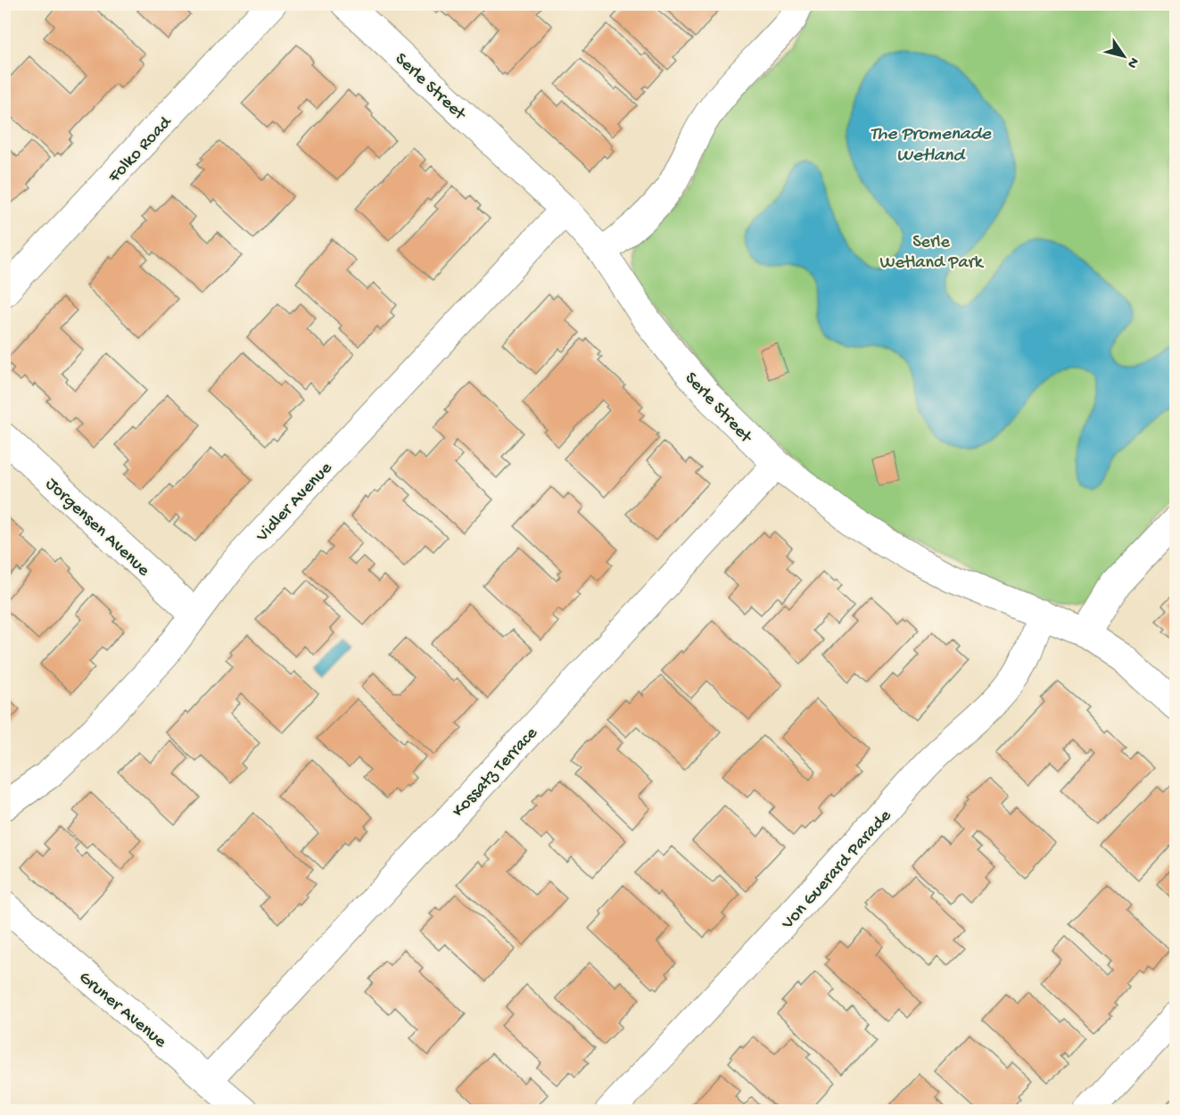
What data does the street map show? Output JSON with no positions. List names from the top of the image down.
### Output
{
  "streets": {
    "street": [
      "Serle Street",
      "Folko Road",
      "Vidler Avenue",
      "Jorgensen Avenue",
      "Kossatz Terrace",
      "Von Guerard Parade",
      "Gruner Avenue"
    ]
  },
  "crossings": [
    ["Serle Street", "Vidler Avenue"],
    ["Serle Street", "Kossatz Terrace"],
    ["Serle Street", "Von Guerard Parade"],
    ["Vidler Avenue", "Jorgensen Avenue"],
    ["Kossatz Terrace", "Gruner Avenue"]
  ],
  "water": ["The Promenade Wetland"],
  "parks": ["Serle Wetland Park"],
  "north": "bottom right"
}
